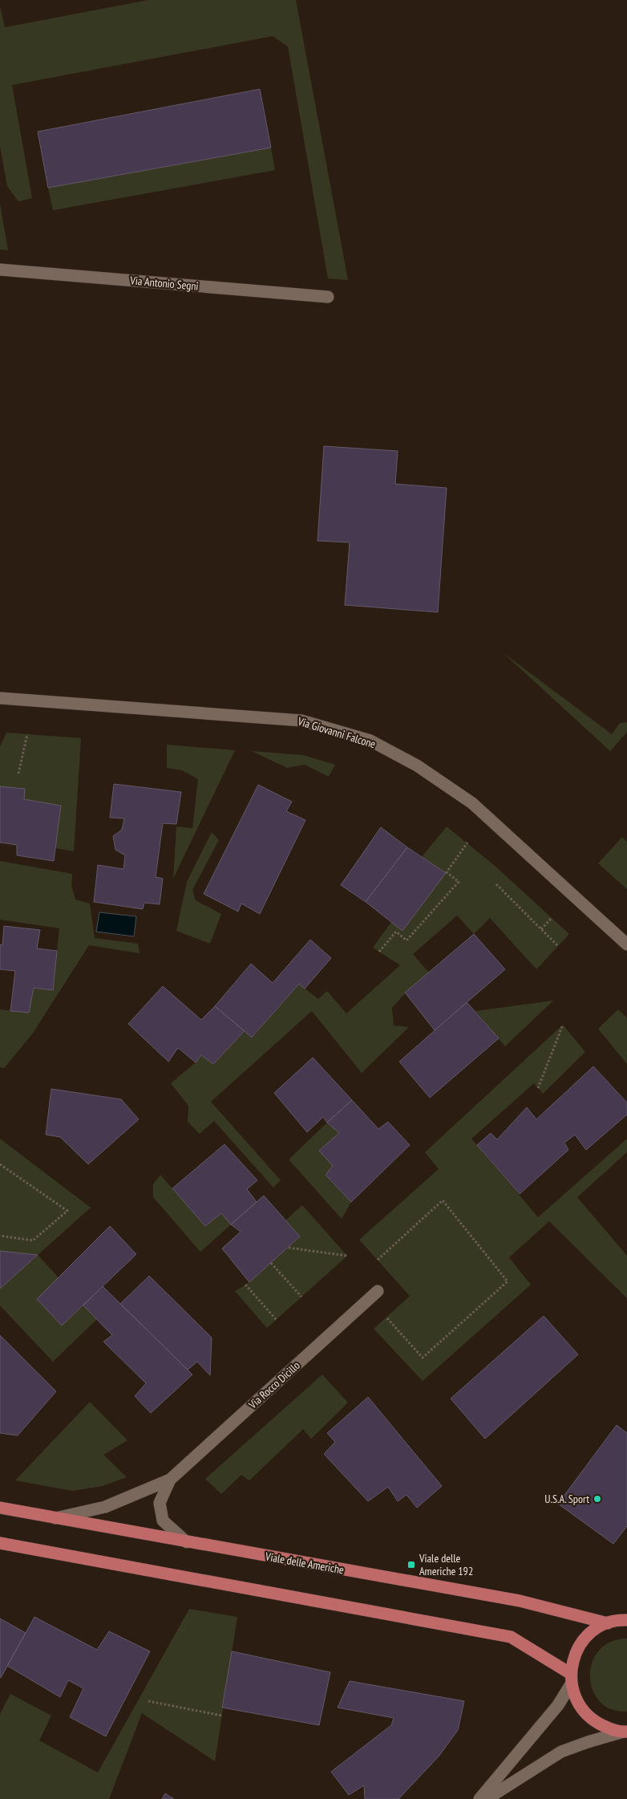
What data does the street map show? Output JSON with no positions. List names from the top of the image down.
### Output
{
  "streets": {
    "main road": ["Viale delle Americhe"],
    "street": ["Via Antonio Segni", "Via Giovanni Falcone", "Via Rocco Dicillo"]
  },
  "places": {
    "other": ["U.S.A. Sport"],
    "transit": ["Viale delle Americhe 192"]
  }
}
